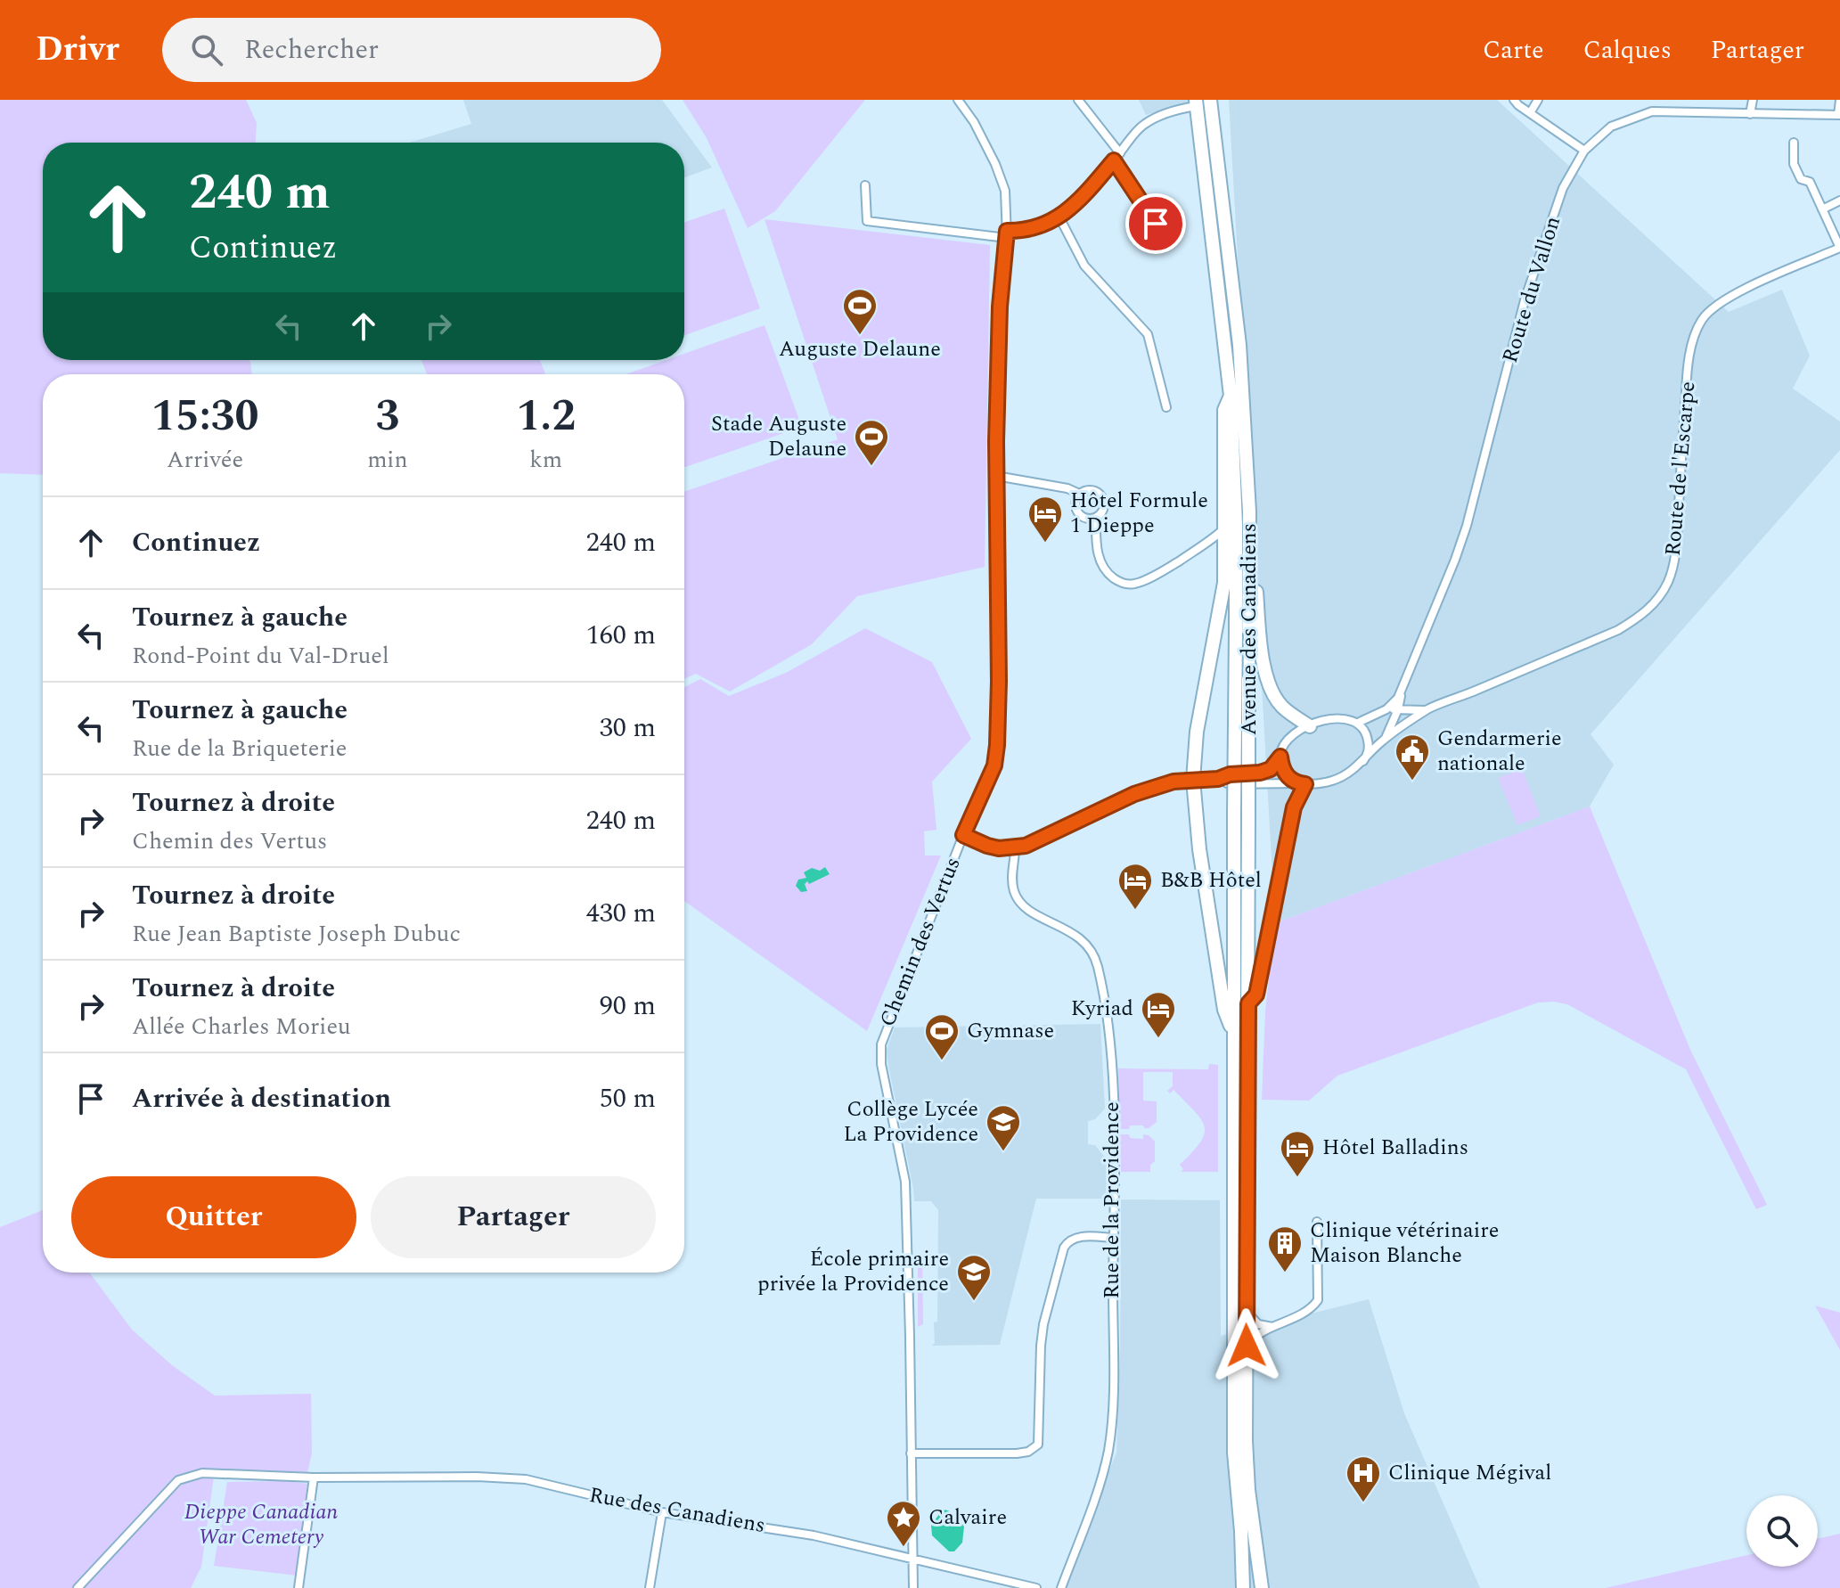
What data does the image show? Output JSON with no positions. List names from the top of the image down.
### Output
{
  "streets": {
    "main road": ["Avenue des Canadiens"],
    "street": [
      "Route du Vallon",
      "Route de l'Escarpe",
      "Chemin des Vertus",
      "Rue de la Providence",
      "Rue des Canadiens"
    ]
  },
  "crossings": [
    ["Chemin des Vertus", "Rue des Canadiens"]
  ],
  "parks": ["Dieppe Canadian War Cemetery"],
  "places": {
    "sports": ["Auguste Delaune", "Stade Auguste Delaune", "Gymnase"],
    "hotel": [
      "Hôtel Formule 1 Dieppe",
      "B&B Hôtel",
      "Kyriad",
      "Hôtel Balladins"
    ],
    "public building": ["Gendarmerie nationale"],
    "school or university": ["Collège Lycée La Providence", "École primaire privée la Providence"],
    "building": ["Clinique vétérinaire Maison Blanche"],
    "hospital": ["Clinique Mégival"],
    "place": ["Calvaire"]
  },
  "page": {
    "header": "Drivr",
    "search": "Rechercher",
    "nav": ["Carte", "Calques", "Partager"],
    "turn": ["240 m", "Continuez"],
    "eta": [
      "15:30",
      "Arrivée",
      "3",
      "min",
      "1.2",
      "km"
    ],
    "list": [
      {
        "name": "Continuez",
        "value": "240 m"
      },
      {
        "name": "Tournez à gauche",
        "note": "Rond-Point du Val-Druel",
        "value": "160 m"
      },
      {
        "name": "Tournez à gauche",
        "note": "Rue de la Briqueterie",
        "value": "30 m"
      },
      {
        "name": "Tournez à droite",
        "note": "Chemin des Vertus",
        "value": "240 m"
      },
      {
        "name": "Tournez à droite",
        "note": "Rue Jean Baptiste Joseph Dubuc",
        "value": "430 m"
      },
      {
        "name": "Tournez à droite",
        "note": "Allée Charles Morieu",
        "value": "90 m"
      },
      {
        "name": "Arrivée à destination",
        "value": "50 m"
      }
    ],
    "buttons": ["Quitter", "Partager"]
  }
}
